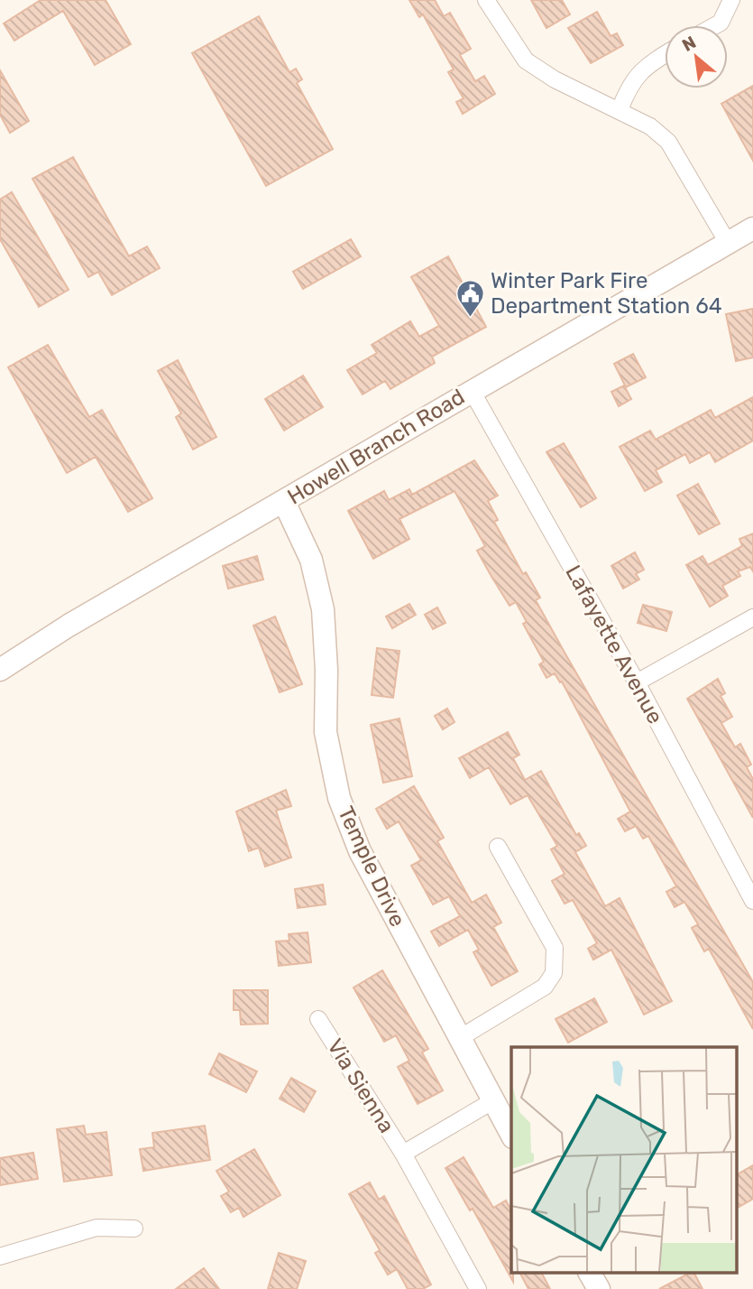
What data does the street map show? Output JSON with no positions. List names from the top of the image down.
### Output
{
  "streets": {
    "main road": ["Howell Branch Road", "Temple Drive"],
    "street": ["Lafayette Avenue", "Via Sienna"]
  },
  "crossings": [
    ["Howell Branch Road", "Lafayette Avenue"],
    ["Howell Branch Road", "Temple Drive"],
    ["Temple Drive", "Via Sienna"]
  ],
  "places": {
    "public building": ["Winter Park Fire Department Station 64"]
  },
  "north": "top left"
}
